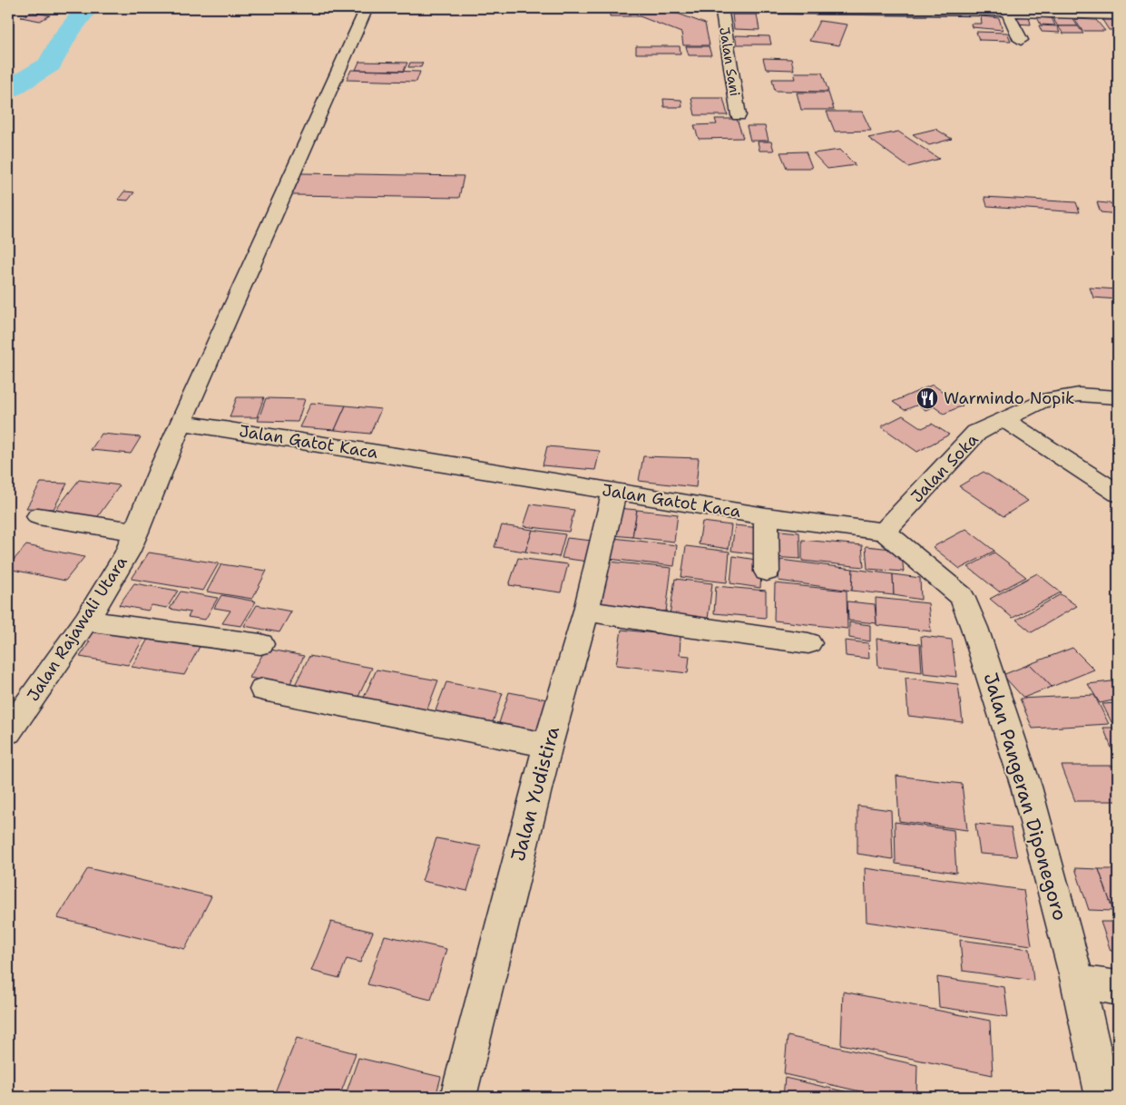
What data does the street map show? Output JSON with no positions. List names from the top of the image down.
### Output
{
  "streets": {
    "street": [
      "Jalan Sani",
      "Jalan Gatot Kaca",
      "Jalan Soka",
      "Jalan Rajawali Utara",
      "Jalan Yudistira",
      "Jalan Pangeran Diponegoro"
    ]
  },
  "crossings": [
    ["Jalan Gatot Kaca", "Jalan Soka"],
    ["Jalan Gatot Kaca", "Jalan Rajawali Utara"],
    ["Jalan Gatot Kaca", "Jalan Yudistira"],
    ["Jalan Gatot Kaca", "Jalan Pangeran Diponegoro"],
    ["Jalan Soka", "Jalan Pangeran Diponegoro"]
  ],
  "places": {
    "restaurant": ["Warmindo Nopik"]
  }
}
